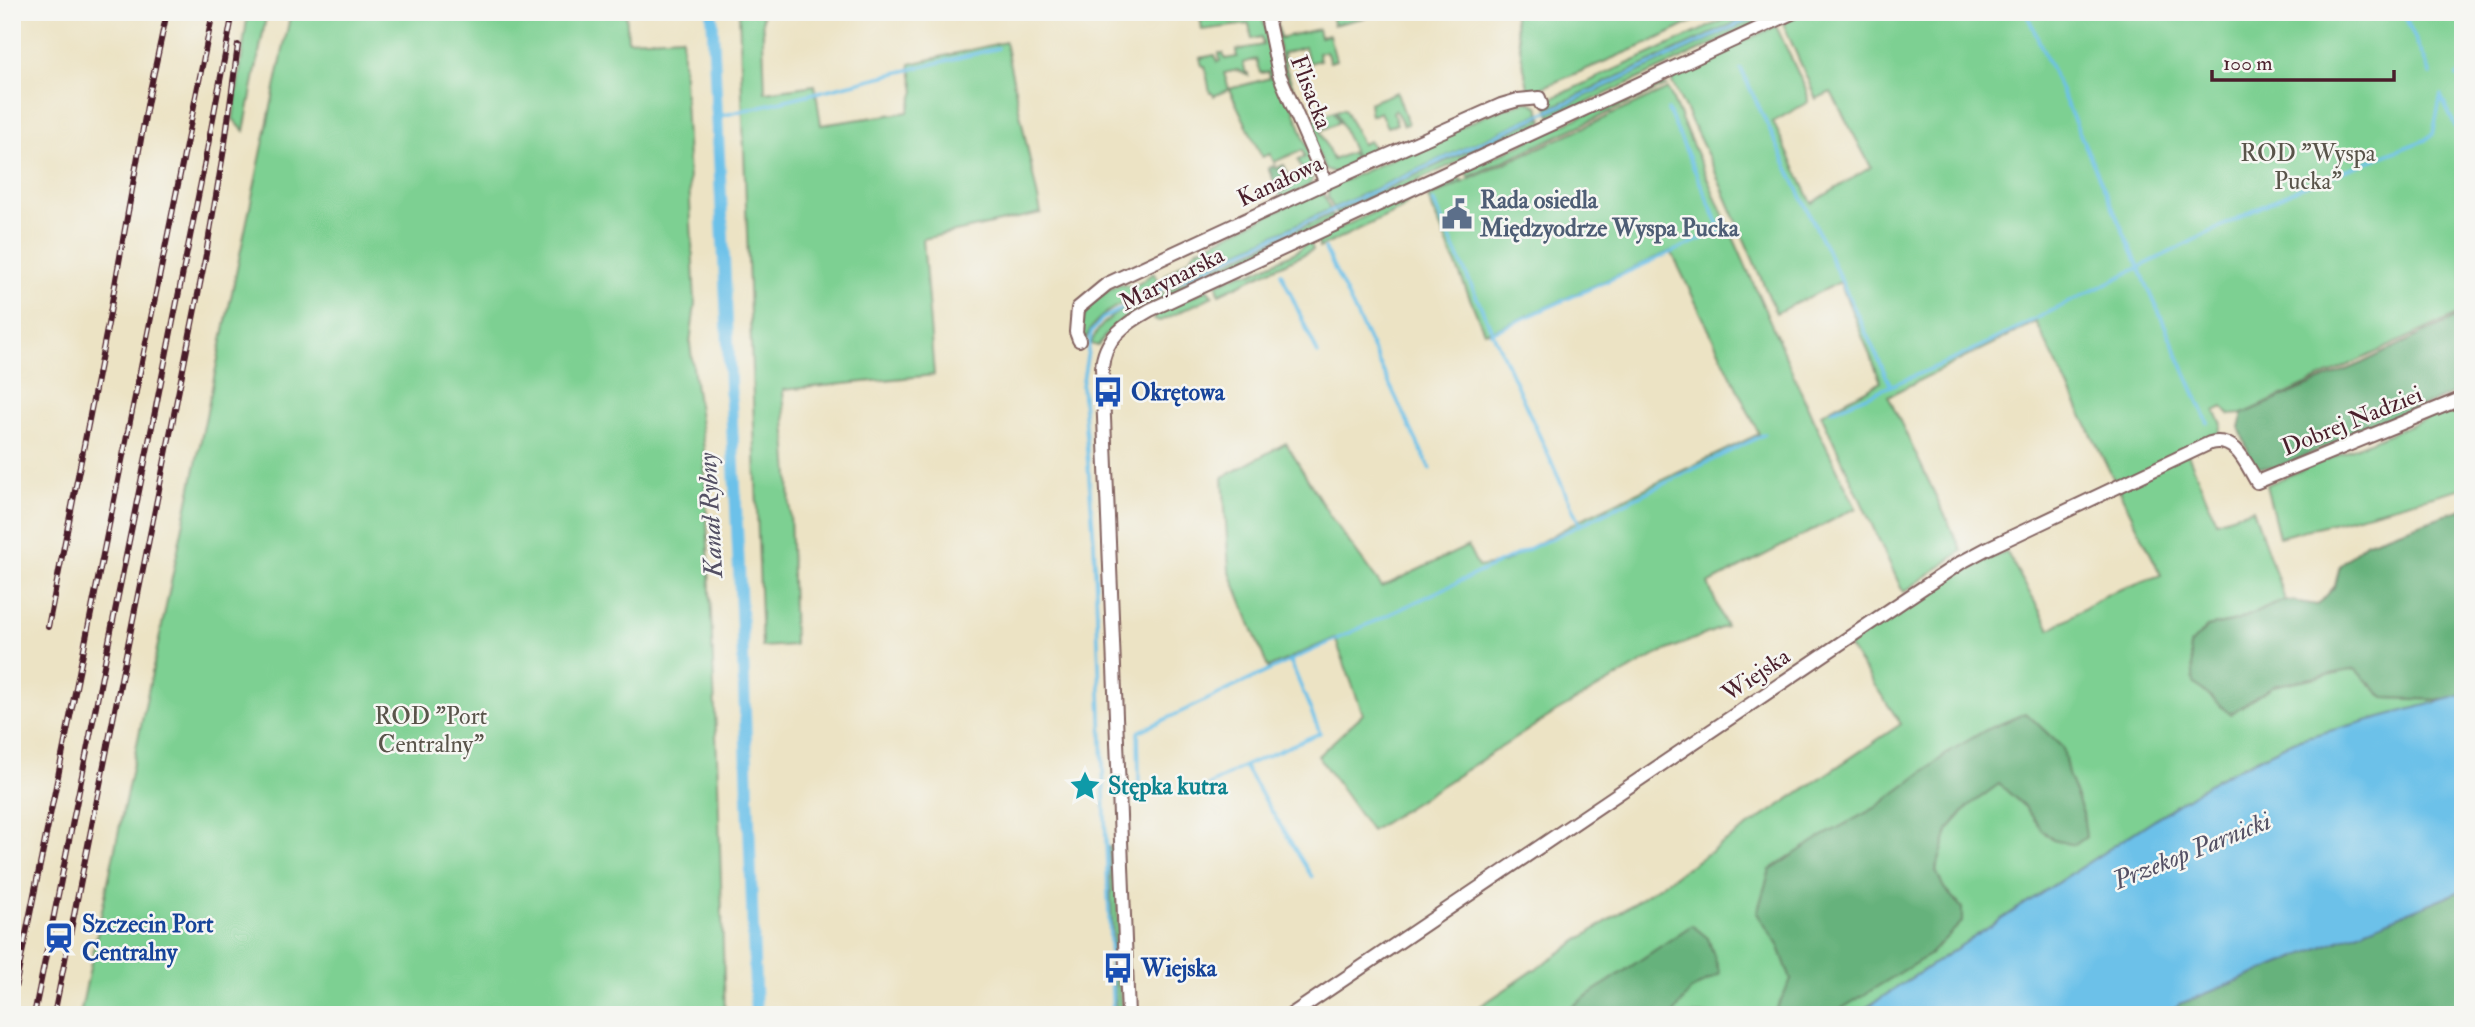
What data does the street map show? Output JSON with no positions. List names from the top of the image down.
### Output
{
  "streets": {
    "street": [
      "Flisacka",
      "Kanałowa",
      "Marynarska",
      "Dobrej Nadziei",
      "Wiejska"
    ]
  },
  "crossings": [
    ["Flisacka", "Kanałowa"],
    ["Dobrej Nadziei", "Wiejska"]
  ],
  "water": ["Kanał Rybny", "Przekop Parnicki"],
  "parks": ["ROD \"Wyspa Pucka\"", "ROD \"Port Centralny\""],
  "places": {
    "public building": ["Rada osiedla Międzyodrze Wyspa Pucka"],
    "bus stop": ["Okrętowa", "Wiejska"],
    "place": ["Stępka kutra"],
    "station": ["Szczecin Port Centralny"]
  },
  "scale_bar": "100 m"
}
